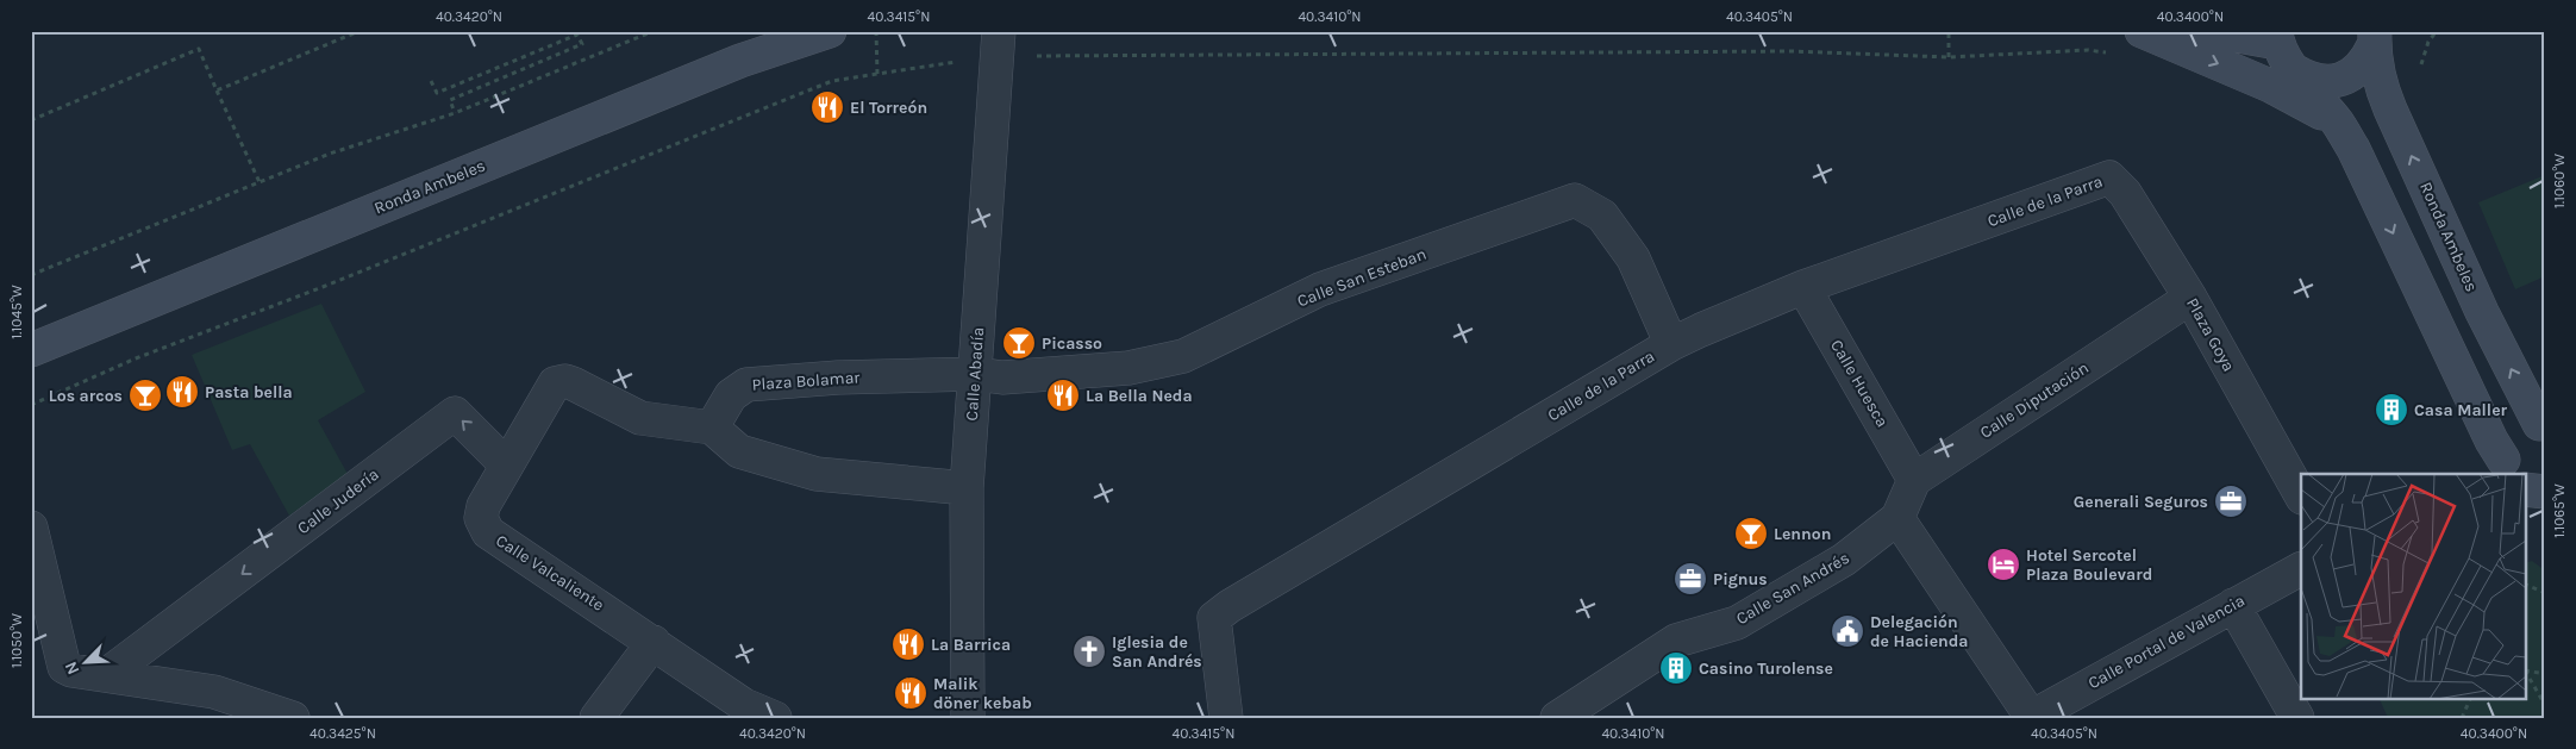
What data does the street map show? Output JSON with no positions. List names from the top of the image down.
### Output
{
  "streets": {
    "main road": ["Ronda Ambeles"],
    "street": [
      "Calle de la Parra",
      "Calle San Esteban",
      "Plaza Goya",
      "Calle Abadía",
      "Plaza Bolamar",
      "Calle Huesca",
      "Calle Diputación",
      "Calle Judería",
      "Calle Valcaliente",
      "Calle San Andrés",
      "Calle Portal de Valencia"
    ]
  },
  "crossings": [
    ["Calle de la Parra", "Calle San Esteban"],
    ["Calle de la Parra", "Plaza Goya"],
    ["Calle de la Parra", "Calle Huesca"],
    ["Calle San Esteban", "Calle Abadía"],
    ["Calle San Esteban", "Plaza Bolamar"],
    ["Plaza Goya", "Calle Diputación"],
    ["Calle Abadía", "Plaza Bolamar"],
    ["Plaza Bolamar", "Calle Valcaliente"],
    ["Calle Huesca", "Calle Diputación"],
    ["Calle Judería", "Calle Valcaliente"]
  ],
  "one_way": ["Calle Judería"],
  "places": {
    "restaurant": [
      "El Torreón",
      "Pasta bella",
      "La Bella Neda",
      "La Barrica",
      "Malik döner kebab"
    ],
    "bar": ["Picasso", "Los arcos", "Lennon"],
    "building": ["Casa Maller", "Casino Turolense"],
    "office": ["Generali Seguros", "Pignus"],
    "hotel": ["Hotel Sercotel Plaza Boulevard"],
    "public building": ["Delegación de Hacienda"],
    "church": ["Iglesia de San Andrés"]
  },
  "north": "bottom left",
  "coordinates": [
    "40.3420°N",
    "40.3415°N",
    "40.3410°N",
    "40.3405°N",
    "40.3400°N",
    "1.1060°W",
    "1.1045°W",
    "1.1065°W",
    "1.1050°W",
    "40.3425°N"
  ]
}
